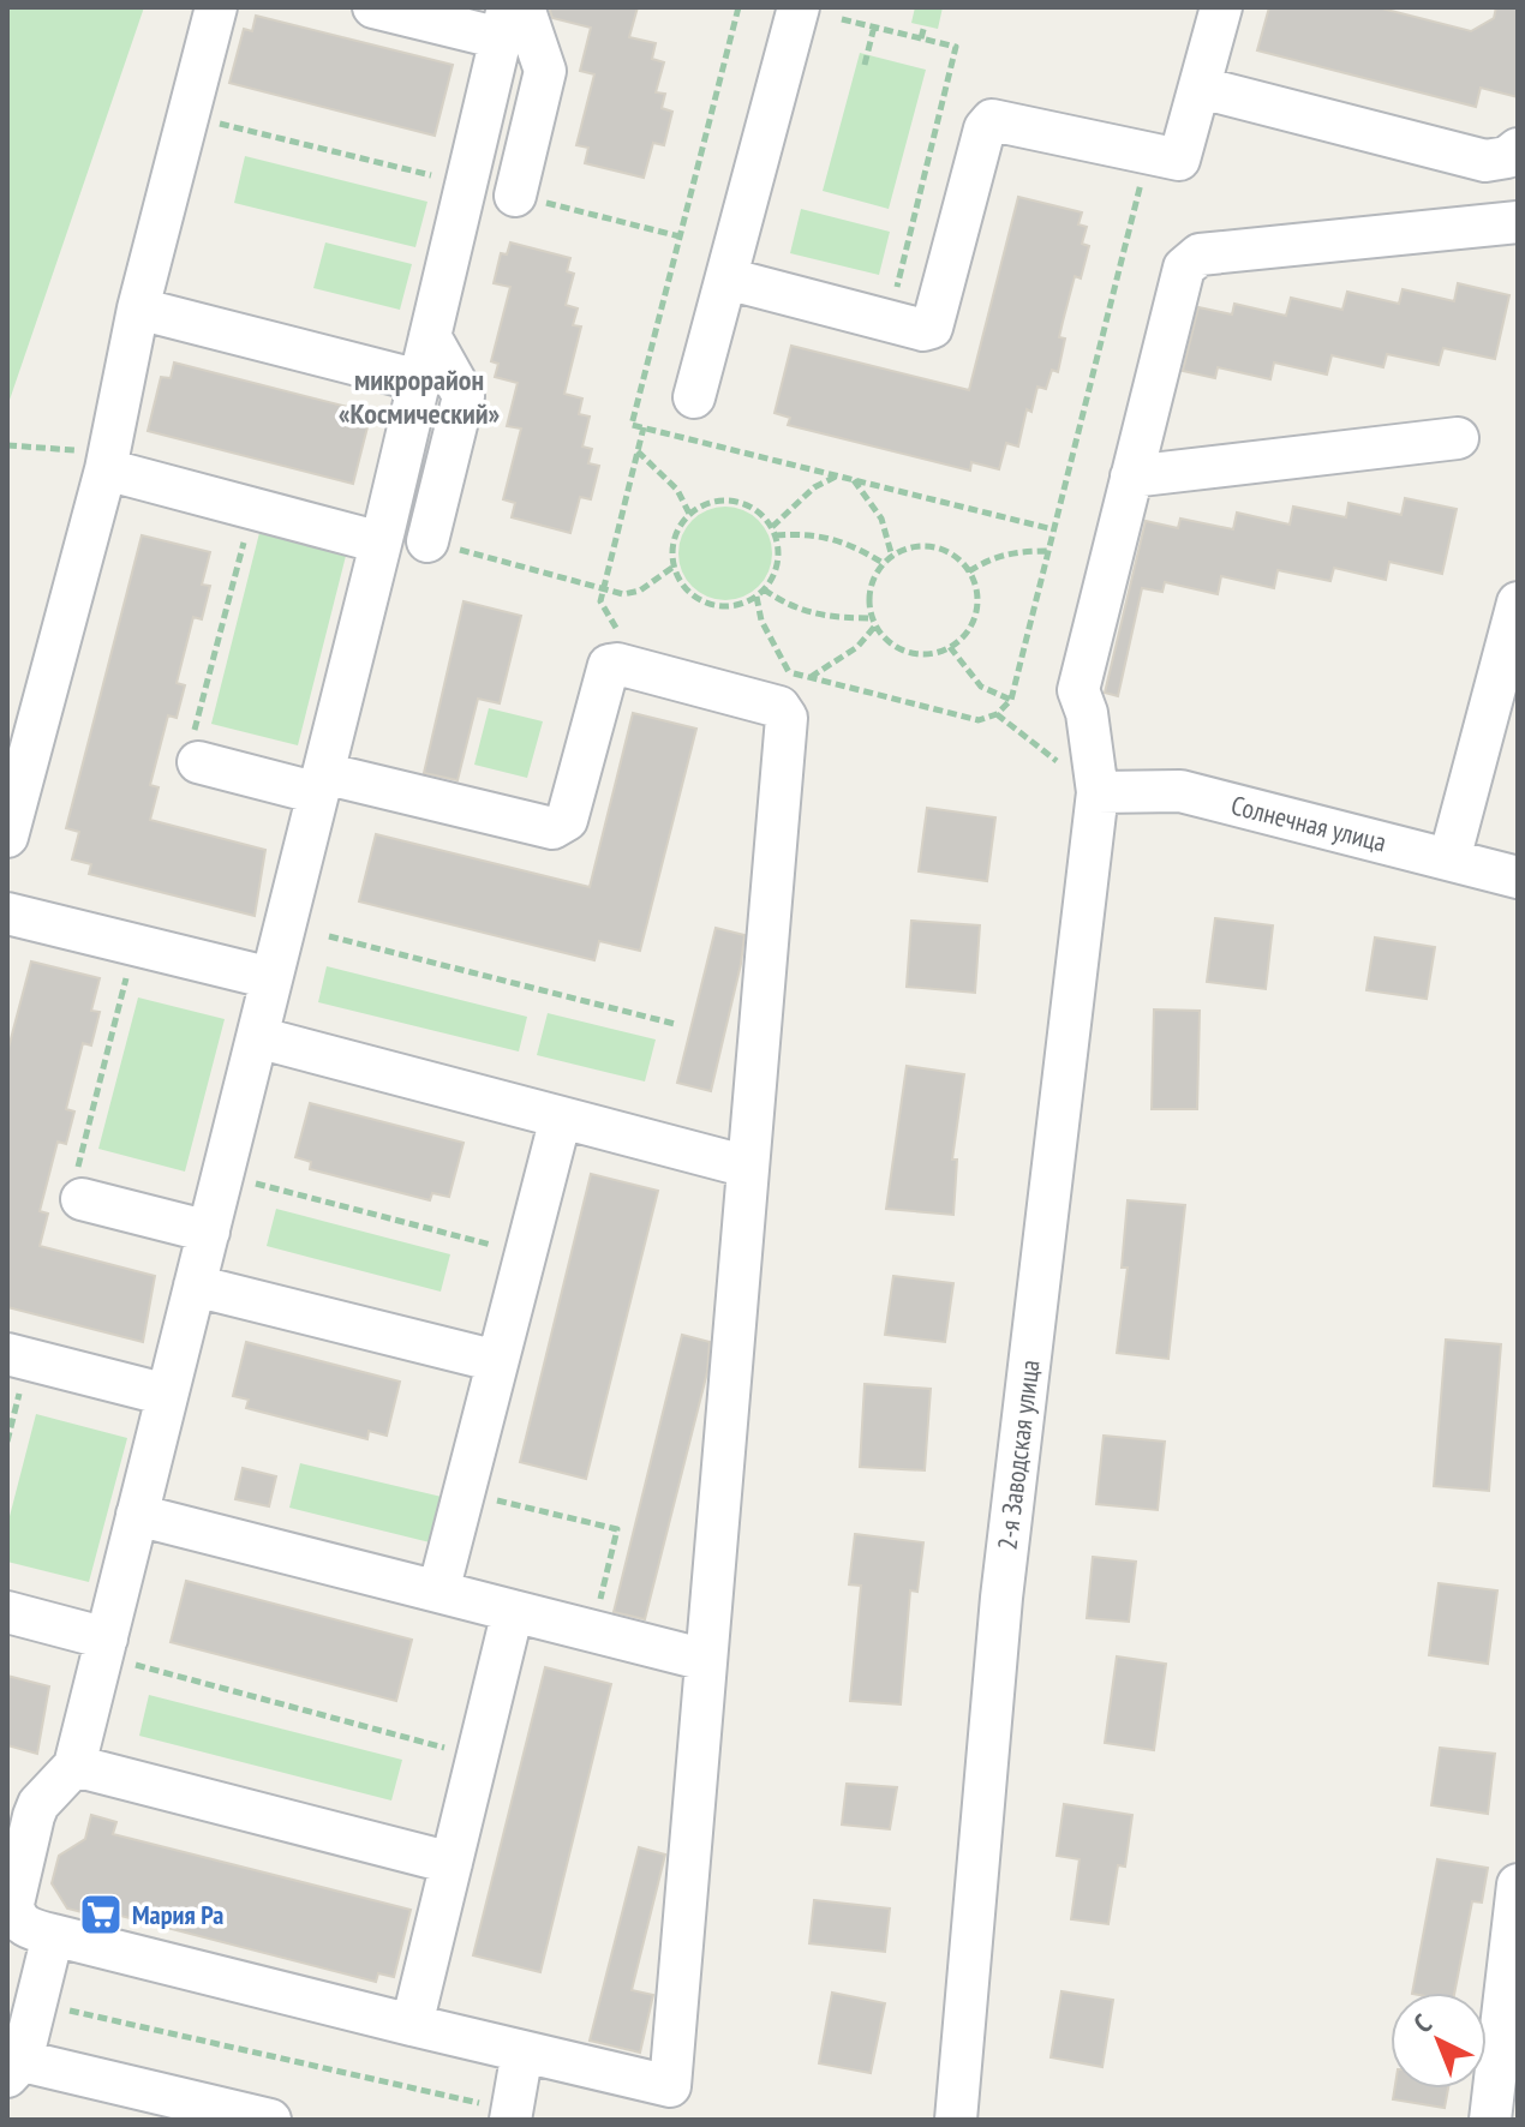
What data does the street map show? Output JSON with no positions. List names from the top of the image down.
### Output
{
  "streets": {
    "street": ["Солнечная улица", "2-я Заводская улица"]
  },
  "crossings": [
    ["Солнечная улица", "2-я Заводская улица"]
  ],
  "districts": ["микрорайон «Космический»"],
  "places": {
    "supermarket": ["Мария Ра"]
  },
  "north": "top left"
}
